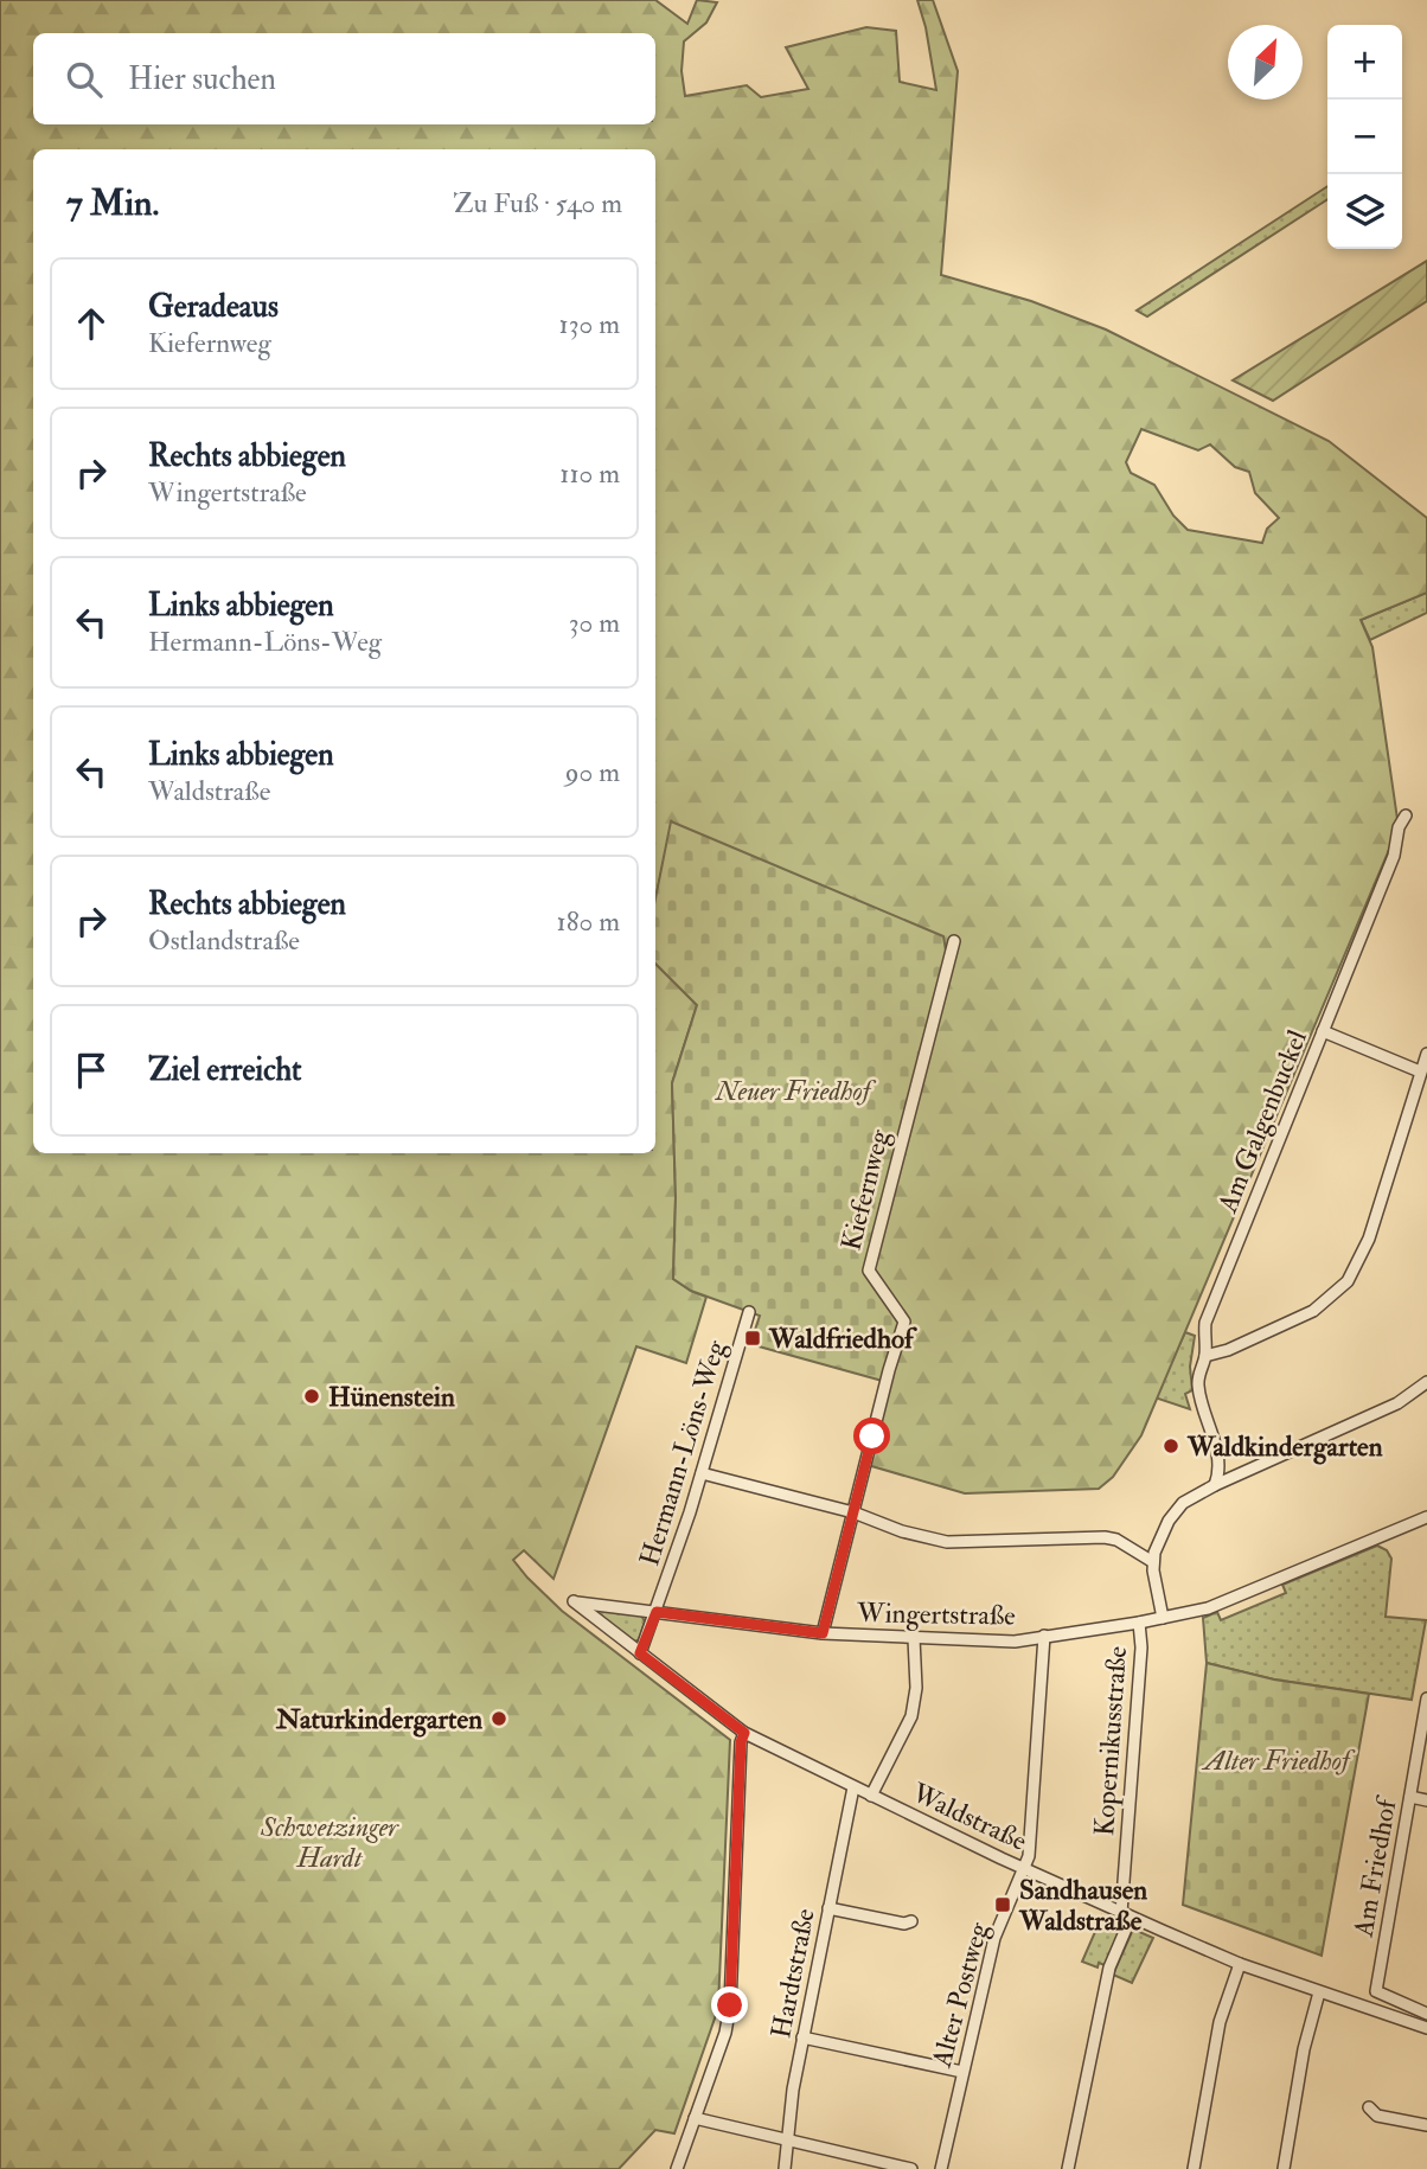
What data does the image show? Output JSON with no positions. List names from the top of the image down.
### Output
{
  "streets": {
    "street": [
      "Am Galgenbuckel",
      "Kiefernweg",
      "Hermann-Löns-Weg",
      "Wingertstraße",
      "Kopernikusstraße",
      "Waldstraße",
      "Am Friedhof",
      "Hardtstraße",
      "Alter Postweg"
    ]
  },
  "crossings": [
    ["Kiefernweg", "Wingertstraße"],
    ["Hermann-Löns-Weg", "Wingertstraße"],
    ["Hermann-Löns-Weg", "Waldstraße"],
    ["Wingertstraße", "Kopernikusstraße"],
    ["Wingertstraße", "Waldstraße"],
    ["Wingertstraße", "Alter Postweg"],
    ["Kopernikusstraße", "Waldstraße"],
    ["Waldstraße", "Hardtstraße"],
    ["Waldstraße", "Alter Postweg"]
  ],
  "parks": ["Neuer Friedhof", "Alter Friedhof", "Schwetzinger Hardt"],
  "places": {
    "transit": ["Waldfriedhof", "Sandhausen Waldstraße"],
    "other": ["Hünenstein", "Waldkindergarten", "Naturkindergarten"]
  },
  "north": "top right",
  "page": {
    "map_buttons": ["+", "−"],
    "search": "Hier suchen",
    "heading": ["7 Min.", "Zu Fuß · 540 m"],
    "list": [
      ["Geradeaus", "Kiefernweg", "130 m"],
      ["Rechts abbiegen", "Wingertstraße", "110 m"],
      ["Links abbiegen", "Hermann-Löns-Weg", "30 m"],
      ["Links abbiegen", "Waldstraße", "90 m"],
      ["Rechts abbiegen", "Ostlandstraße", "180 m"],
      "Ziel erreicht"
    ]
  }
}
